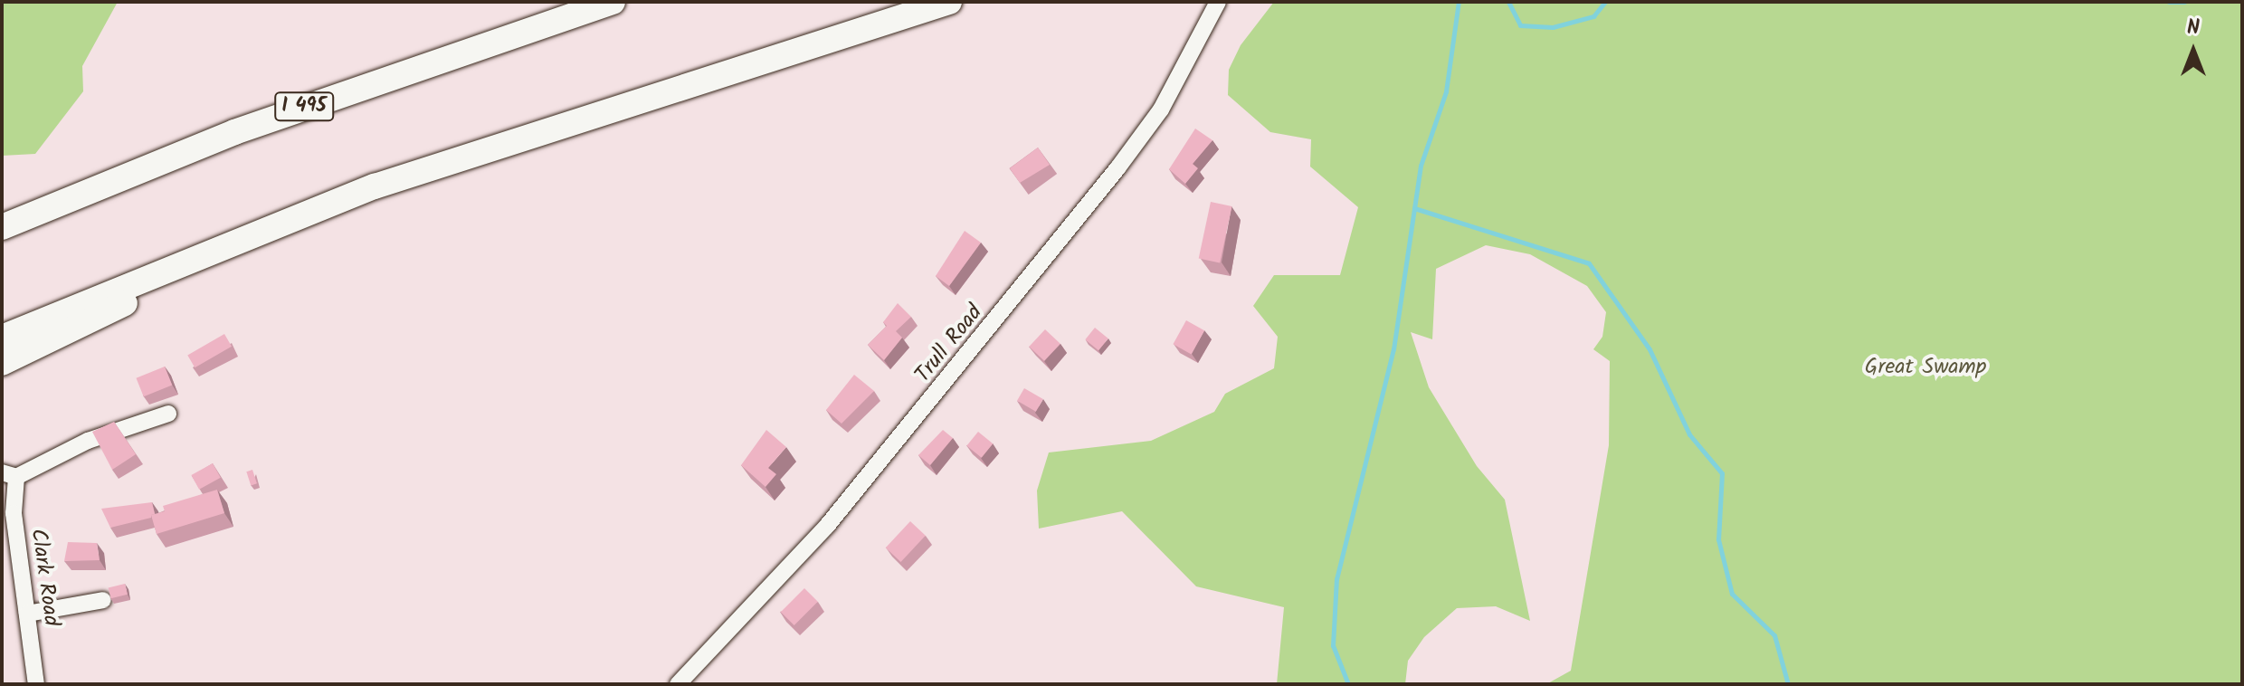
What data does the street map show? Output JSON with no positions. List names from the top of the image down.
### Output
{
  "streets": {
    "highway": ["I 495"],
    "street": ["Trull Road", "Clark Road"]
  },
  "parks": ["Great Swamp"],
  "north": "top"
}
